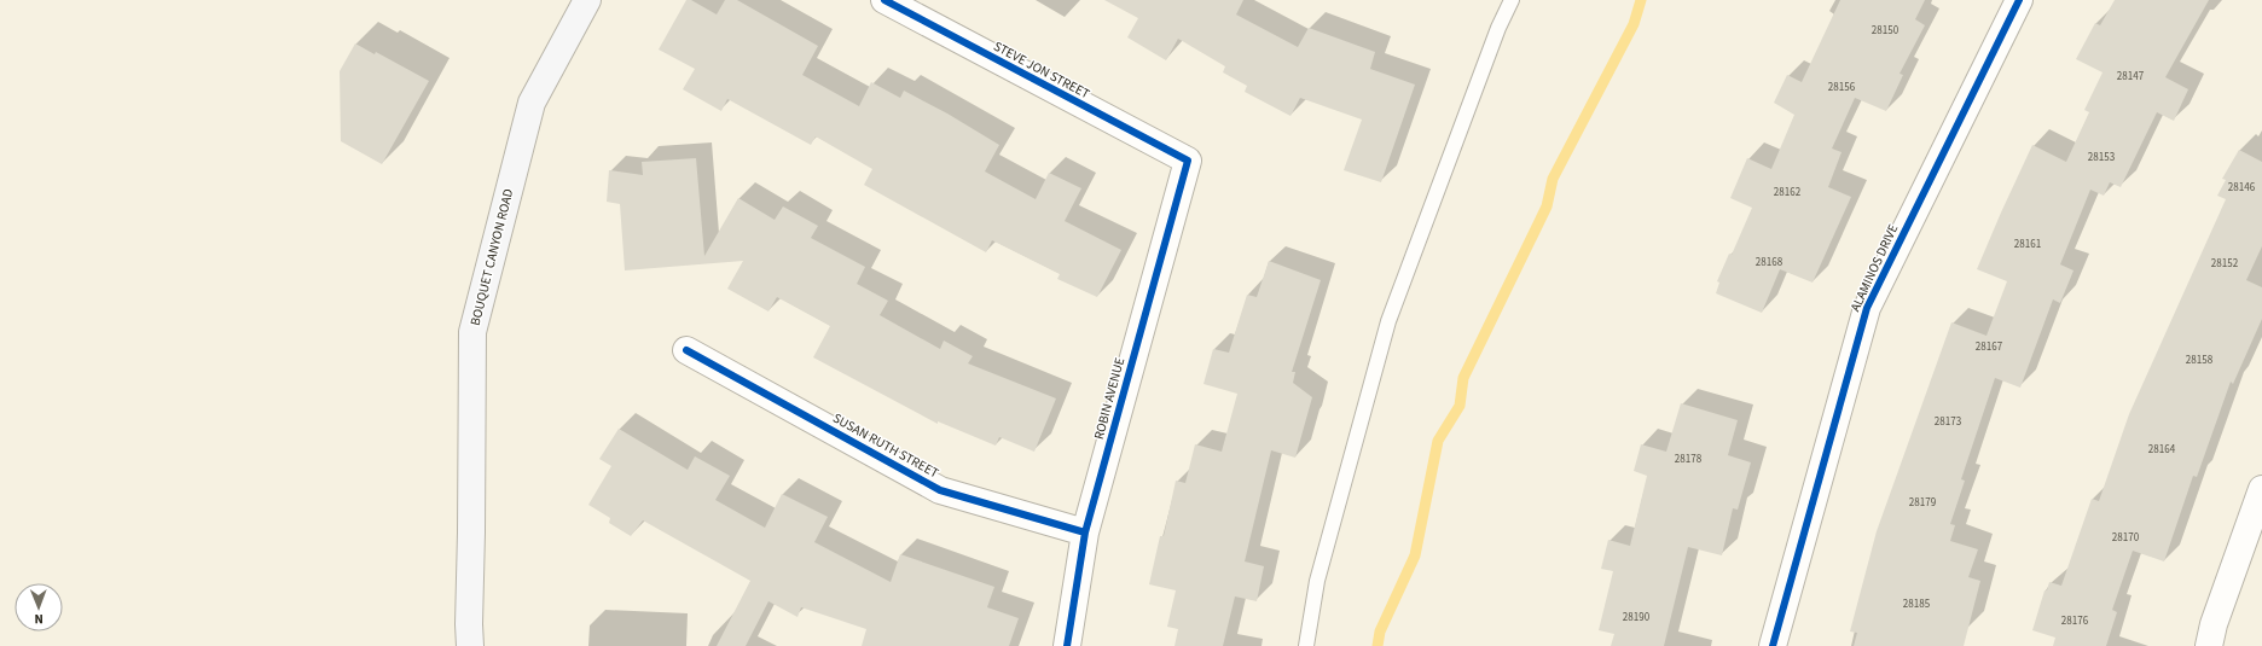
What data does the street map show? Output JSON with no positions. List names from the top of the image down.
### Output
{
  "streets": {
    "main road": ["BOUQUET CANYON ROAD"],
    "street": [
      "STEVE JON STREET",
      "ALAMINOS DRIVE",
      "ROBIN AVENUE",
      "SUSAN RUTH STREET"
    ]
  },
  "crossings": [
    ["STEVE JON STREET", "ROBIN AVENUE"],
    ["ROBIN AVENUE", "SUSAN RUTH STREET"]
  ],
  "house_numbers": [
    "28150",
    "28147",
    "28156",
    "28153",
    "28146",
    "28162",
    "28161",
    "28168",
    "28152",
    "28167",
    "28158",
    "28173",
    "28164",
    "28178",
    "28179",
    "28170",
    "28185",
    "28190",
    "28176"
  ],
  "north": "bottom"
}
